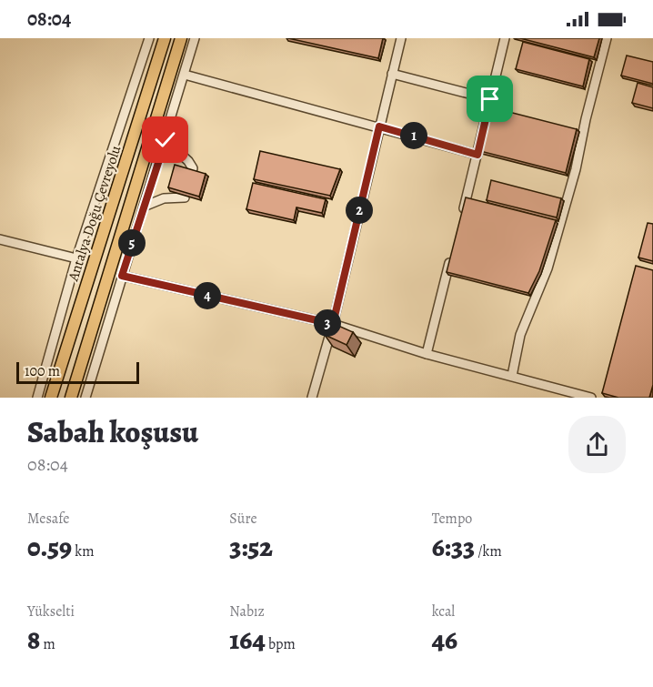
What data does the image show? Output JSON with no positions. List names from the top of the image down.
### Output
{
  "streets": {
    "main road": ["Antalya Doğu Çevreyolu"]
  },
  "scale_bar": "100 m",
  "page": {
    "status": "08:04",
    "pins": [
      "1",
      "2",
      "5",
      "4",
      "3"
    ],
    "scale": "100 m",
    "heading": ["Sabah koşusu", "08:04"],
    "stats": [
      ["Mesafe", "0.59 km"],
      ["Süre", "3:52"],
      ["Tempo", "6:33 /km"],
      ["Yükselti", "8 m"],
      ["Nabız", "164 bpm"],
      ["kcal", "46"]
    ]
  }
}
